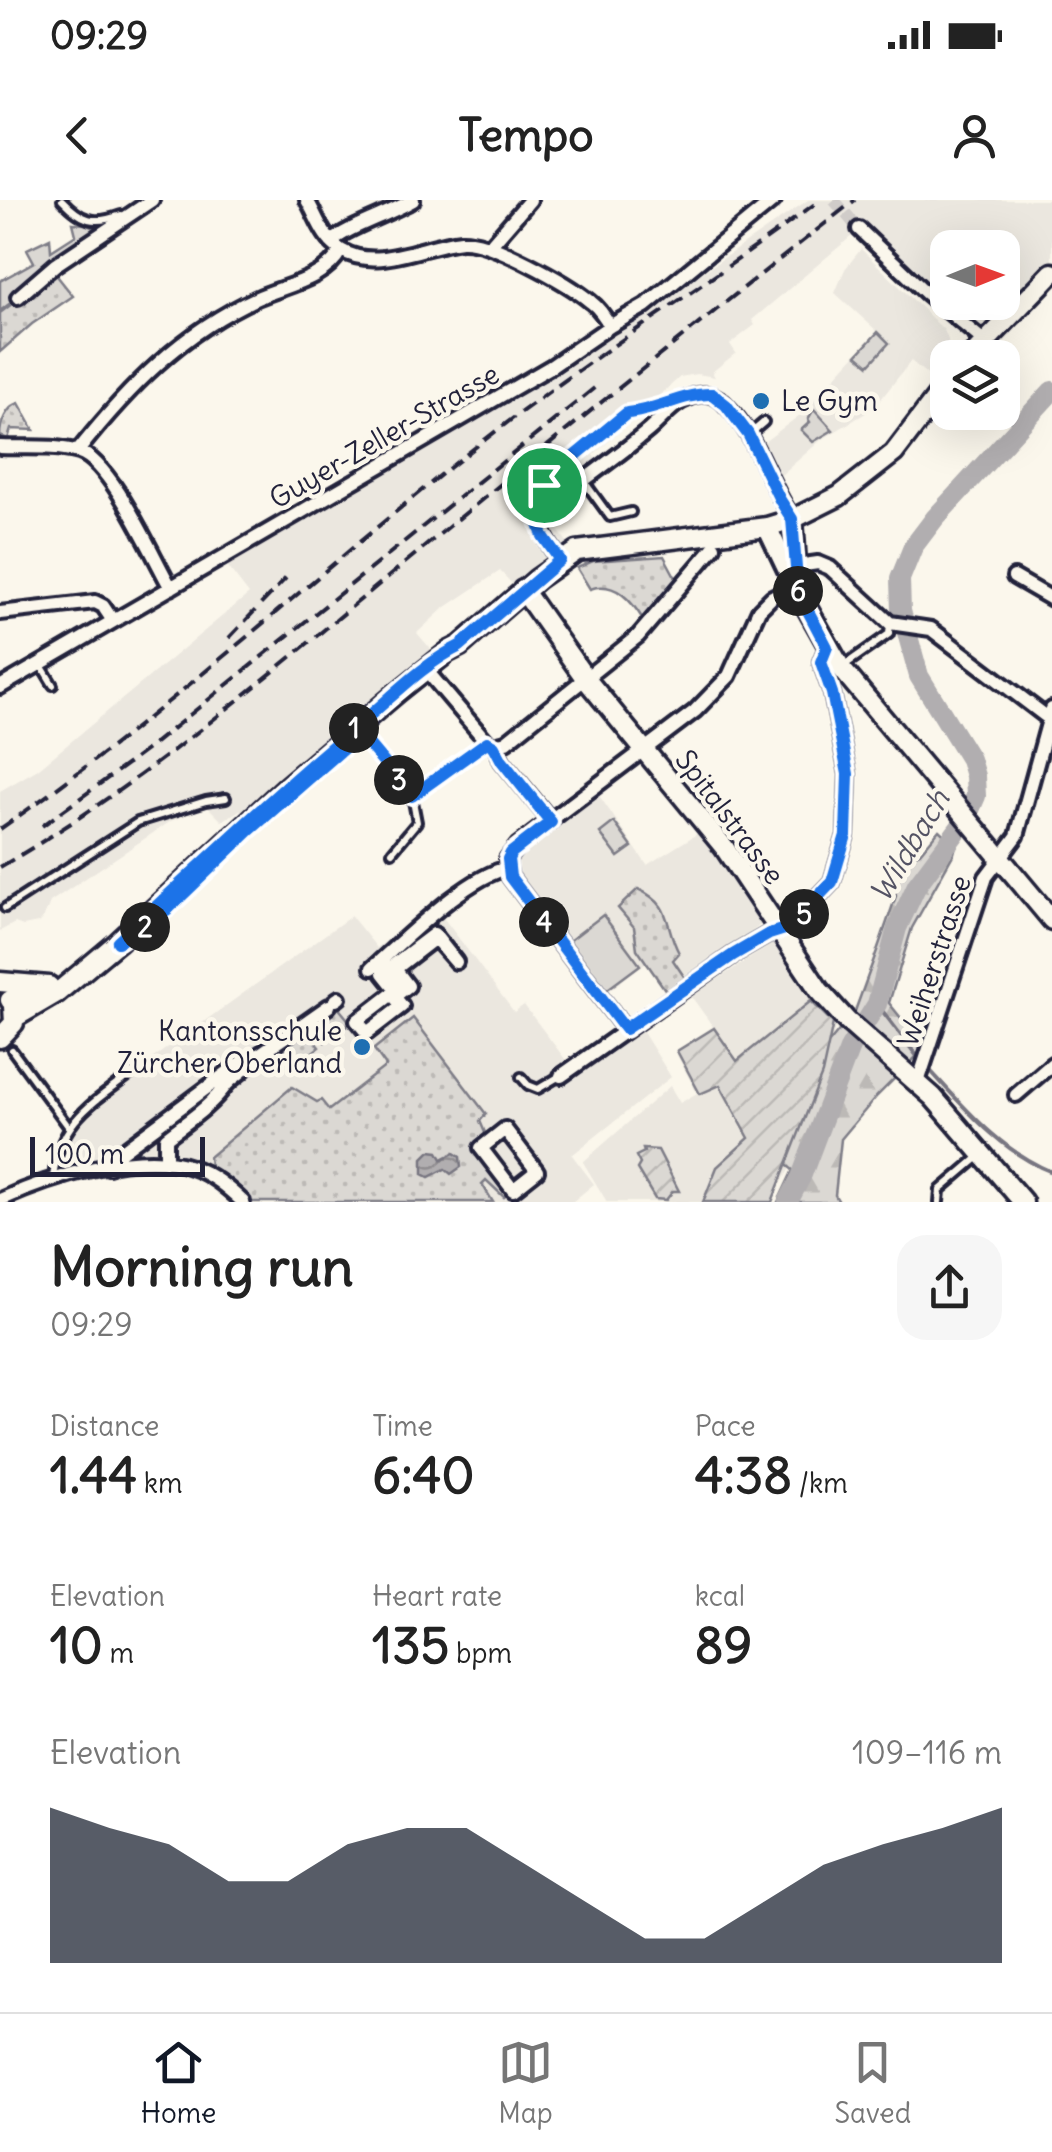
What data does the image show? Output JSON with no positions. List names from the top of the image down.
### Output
{
  "streets": {
    "main road": ["Spitalstrasse"],
    "street": ["Guyer-Zeller-Strasse", "Weiherstrasse"]
  },
  "crossings": [
    ["Spitalstrasse", "Weiherstrasse"]
  ],
  "water": ["Wildbach"],
  "places": ["Le Gym", "Kantonsschule Zürcher Oberland"],
  "scale_bar": "100 m",
  "north": "right",
  "page": {
    "status": "09:29",
    "header": "Tempo",
    "pins": [
      "6",
      "1",
      "3",
      "5",
      "4",
      "2"
    ],
    "scale": "100 m",
    "heading": ["Morning run", "09:29"],
    "stats": [
      ["Distance", "1.44 km"],
      ["Time", "6:40"],
      ["Pace", "4:38 /km"],
      ["Elevation", "10 m"],
      ["Heart rate", "135 bpm"],
      ["kcal", "89"]
    ],
    "chart": ["Elevation", "109–116 m"],
    "tabs": ["Home", "Map", "Saved"]
  }
}
